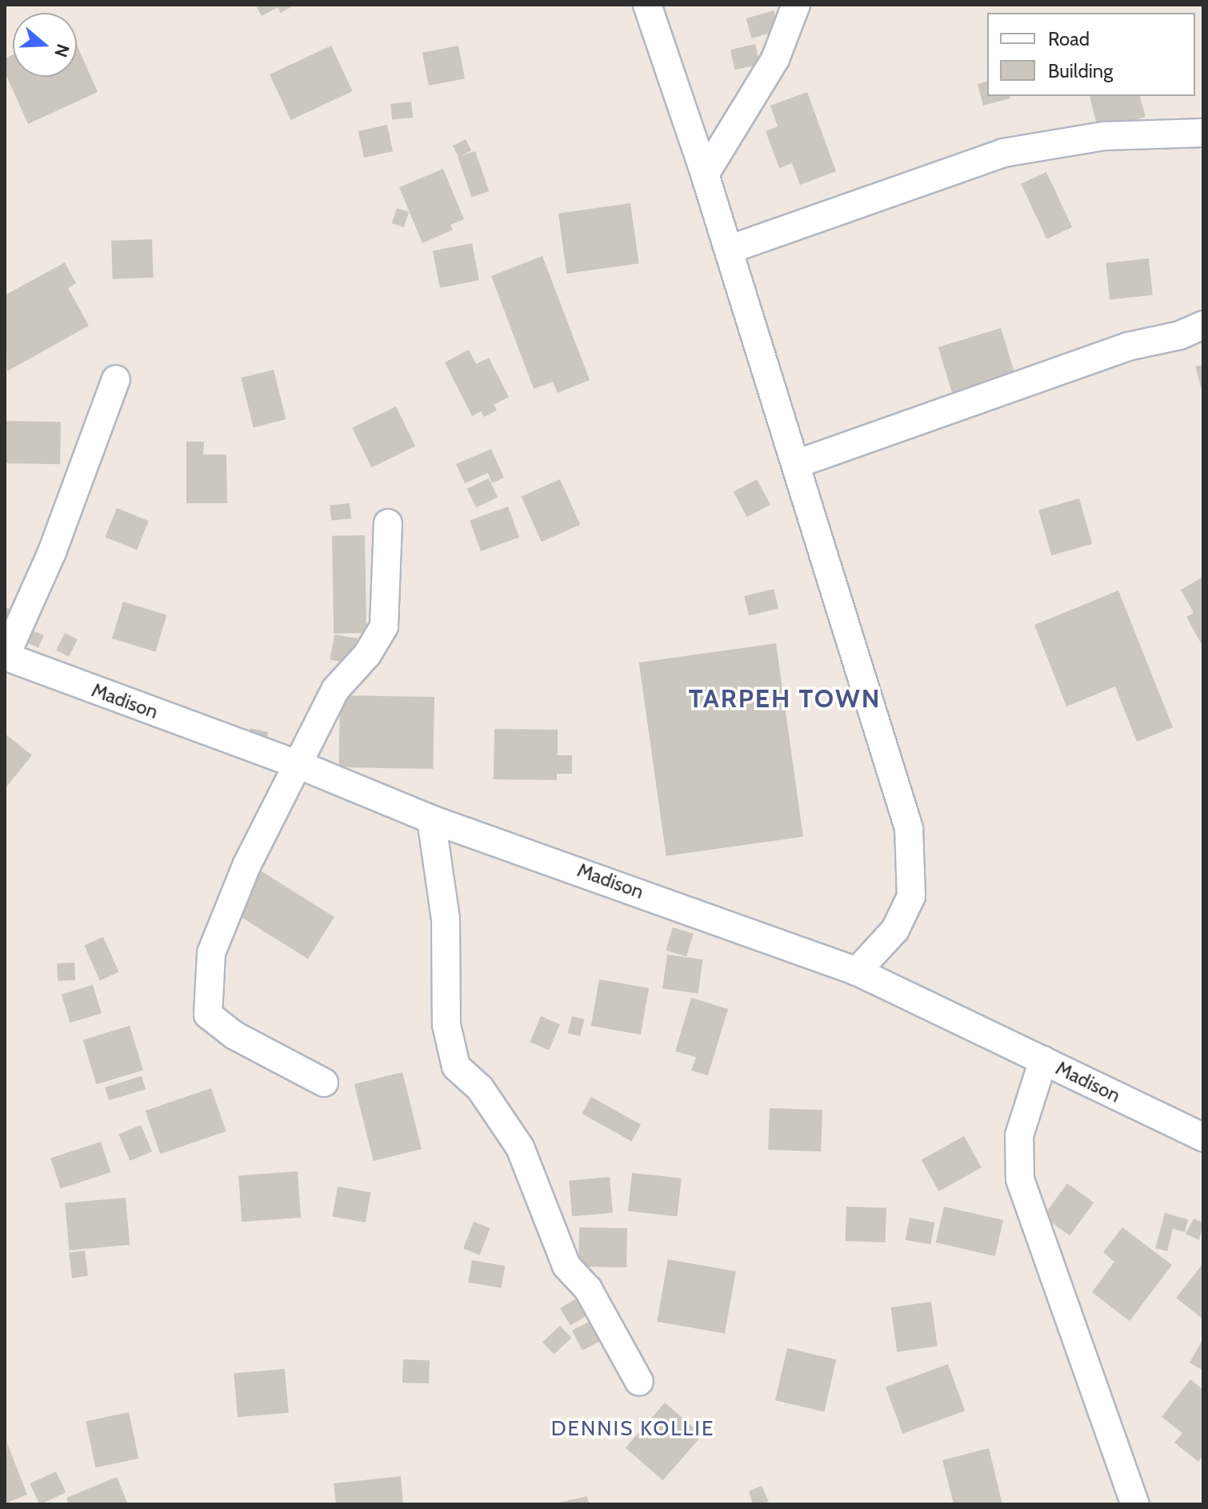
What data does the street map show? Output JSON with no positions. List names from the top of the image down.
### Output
{
  "streets": {
    "street": ["Madison"]
  },
  "districts": ["TARPEH TOWN", "DENNIS KOLLIE"],
  "legend": ["Road", "Building"],
  "north": "right"
}
